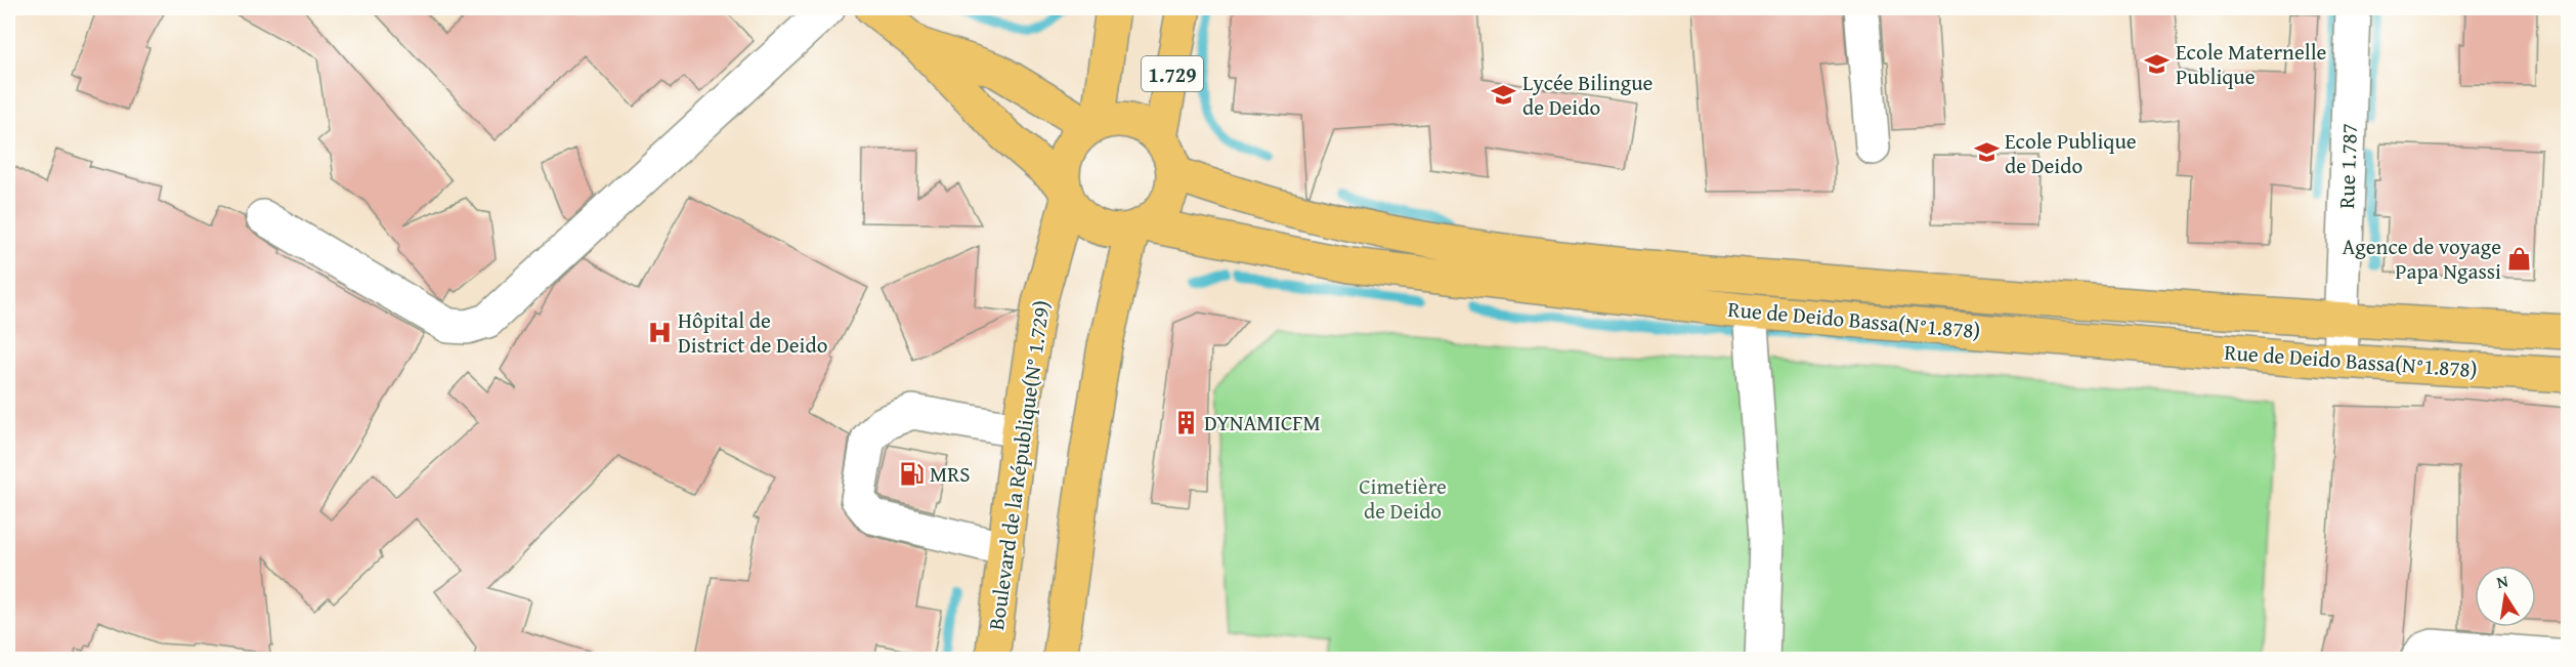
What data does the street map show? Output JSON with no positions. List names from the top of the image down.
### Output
{
  "streets": {
    "main road": ["1.729", "Rue de Deido Bassa(N°1.878)", "Boulevard de la République(N° 1.729)"],
    "street": ["Rue 1.787"]
  },
  "crossings": [
    ["1.729", "Rue de Deido Bassa(N°1.878)"],
    ["1.729", "Boulevard de la République(N° 1.729)"],
    ["Rue 1.787", "Rue de Deido Bassa(N°1.878)"],
    ["Rue de Deido Bassa(N°1.878)", "Boulevard de la République(N° 1.729)"]
  ],
  "parks": ["Cimetière de Deido"],
  "places": {
    "school or university": ["Ecole Maternelle Publique", "Lycée Bilingue de Deido", "Ecole Publique de Deido"],
    "shop": ["Agence de voyage Papa Ngassi"],
    "hospital": ["Hôpital de District de Deido"],
    "building": ["DYNAMICFM"],
    "fuel station": ["MRS"]
  },
  "north": "top"
}
